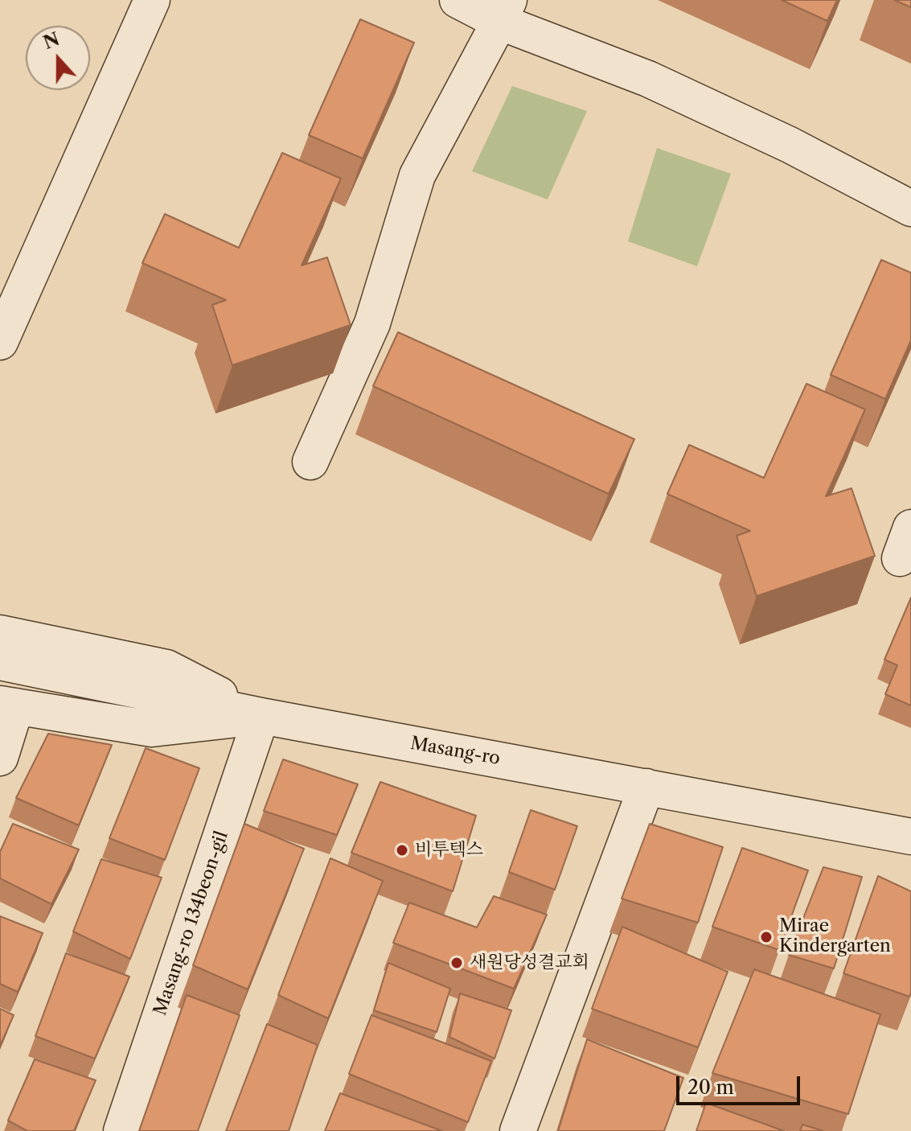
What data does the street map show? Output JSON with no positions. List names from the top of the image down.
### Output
{
  "streets": {
    "street": ["Masang-ro", "Masang-ro 134beon-gil"]
  },
  "crossings": [
    ["Masang-ro", "Masang-ro 134beon-gil"]
  ],
  "places": ["비투텍스", "Mirae Kindergarten", "새원당성결교회"],
  "scale_bar": "20 m",
  "north": "top"
}
